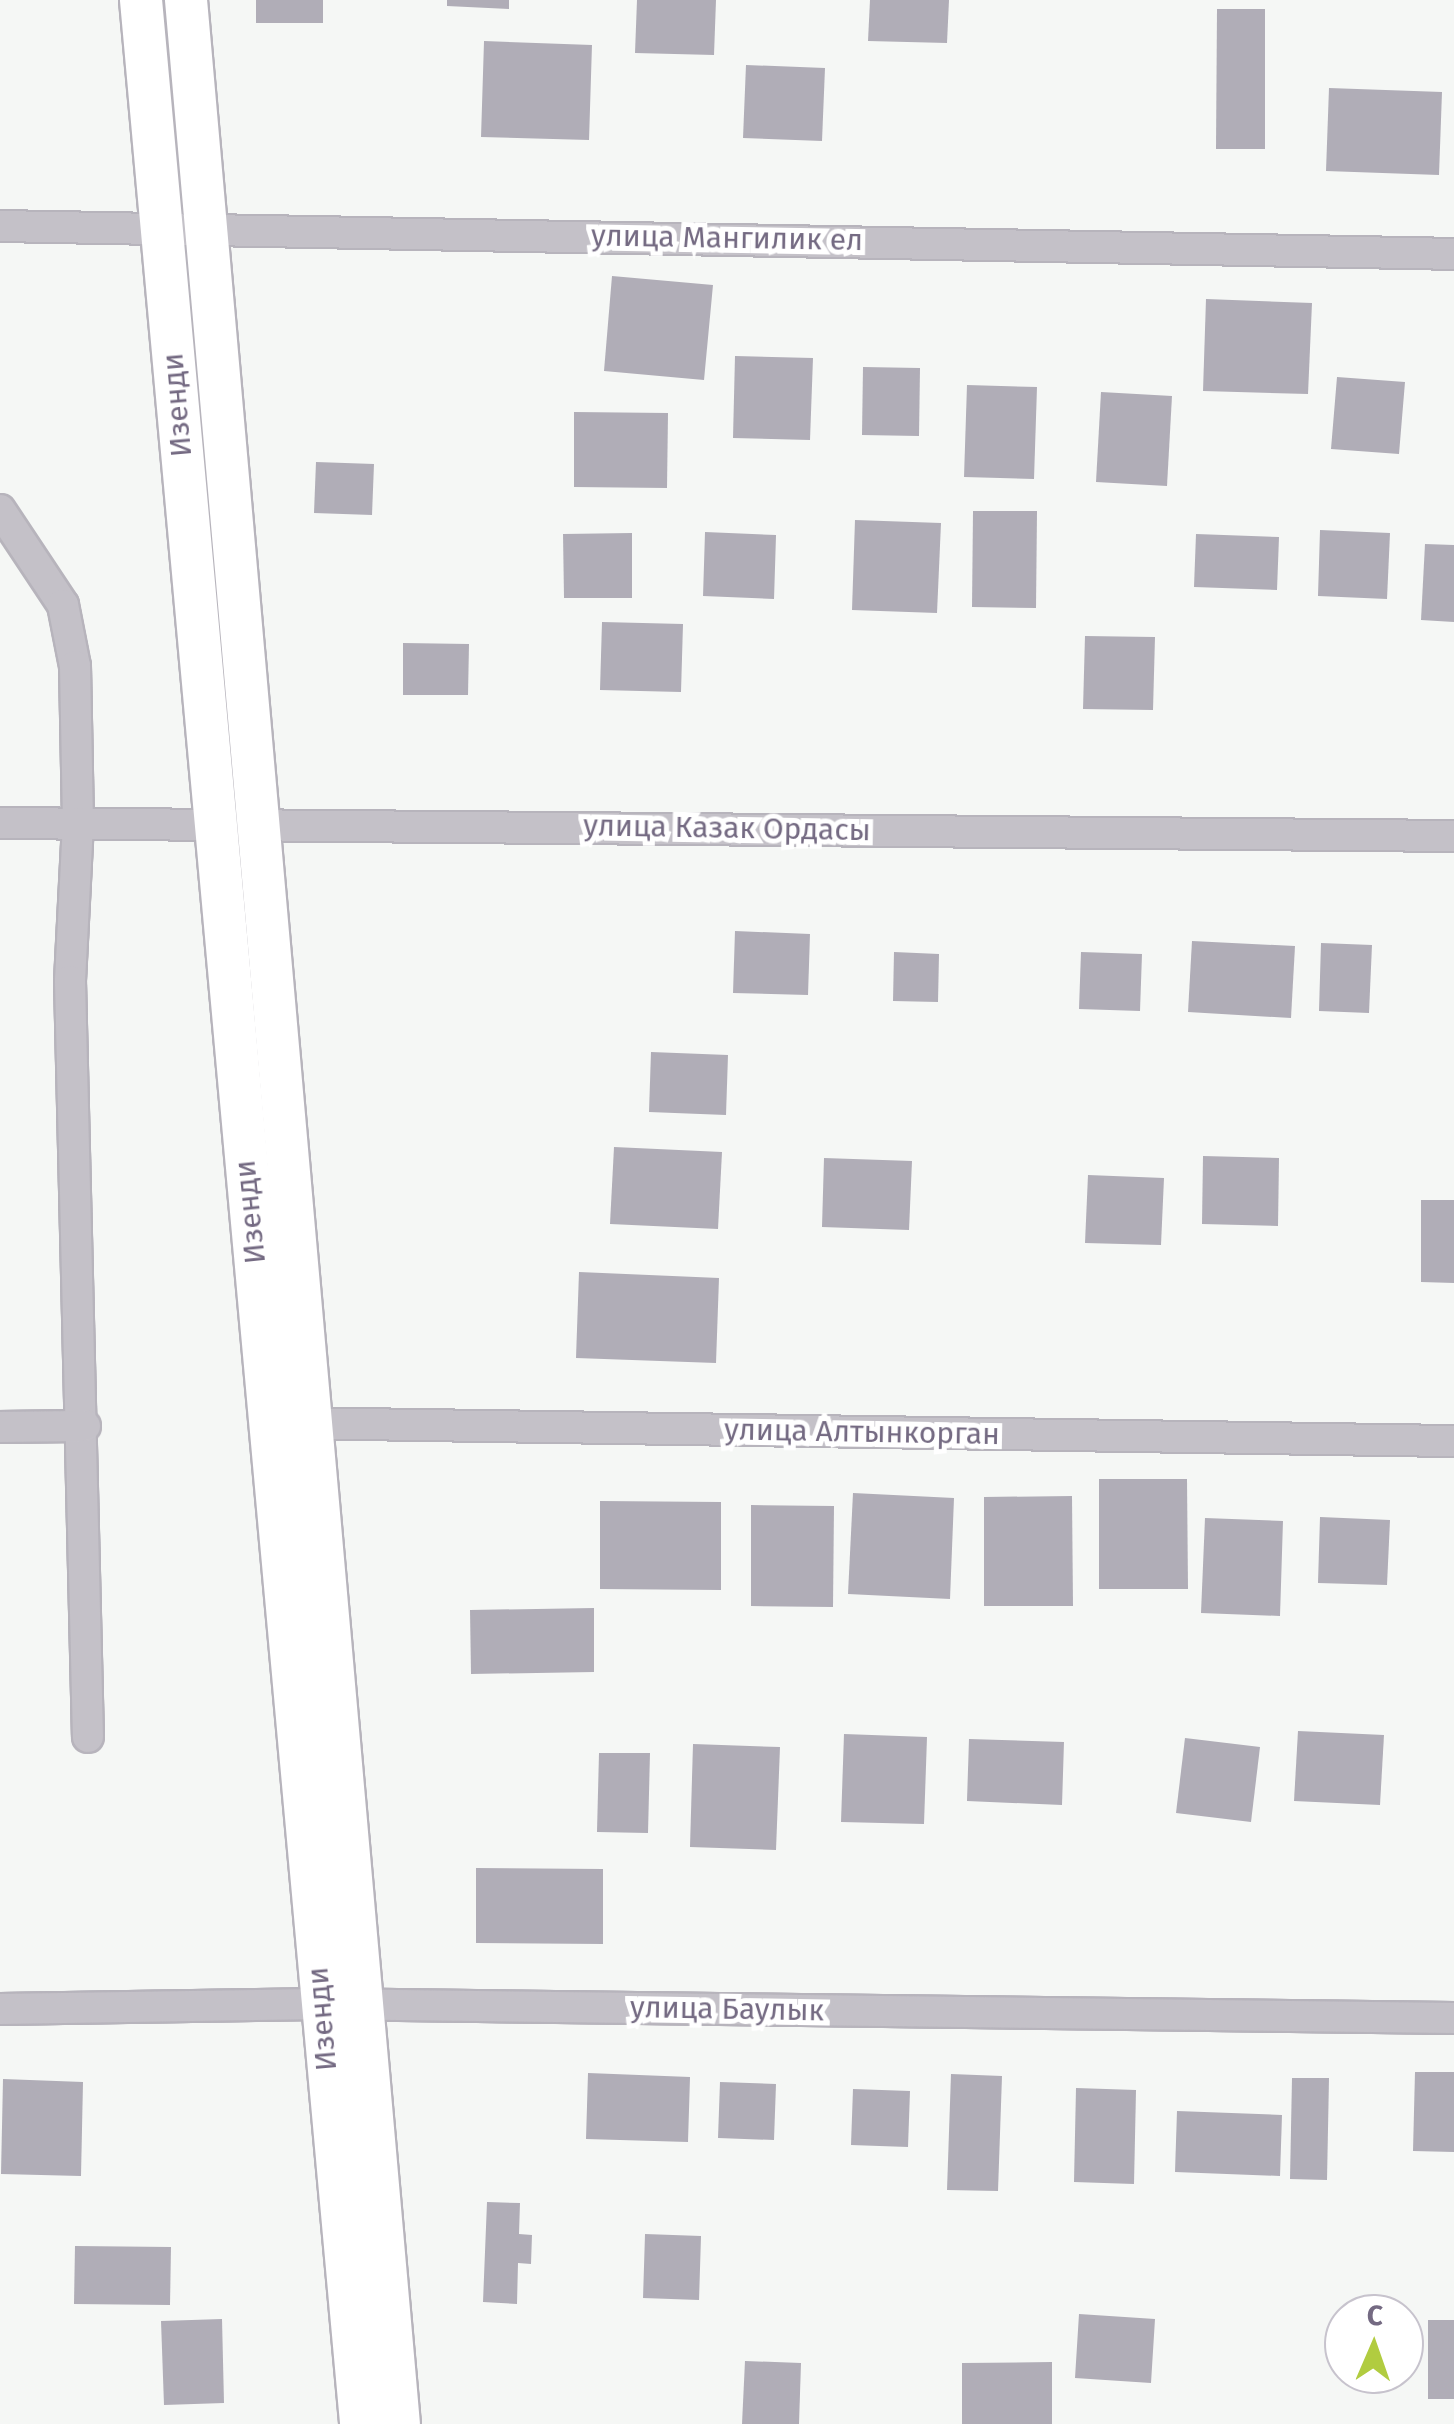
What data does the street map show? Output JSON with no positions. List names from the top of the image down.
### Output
{
  "streets": {
    "street": [
      "улица Мангилик ел",
      "Изенди",
      "улица Казак Ордасы",
      "улица Алтынкорган",
      "улица Баулык"
    ]
  },
  "crossings": [
    ["улица Мангилик ел", "Изенди"],
    ["Изенди", "улица Казак Ордасы"],
    ["Изенди", "улица Алтынкорган"],
    ["Изенди", "улица Баулык"]
  ],
  "north": "top"
}
